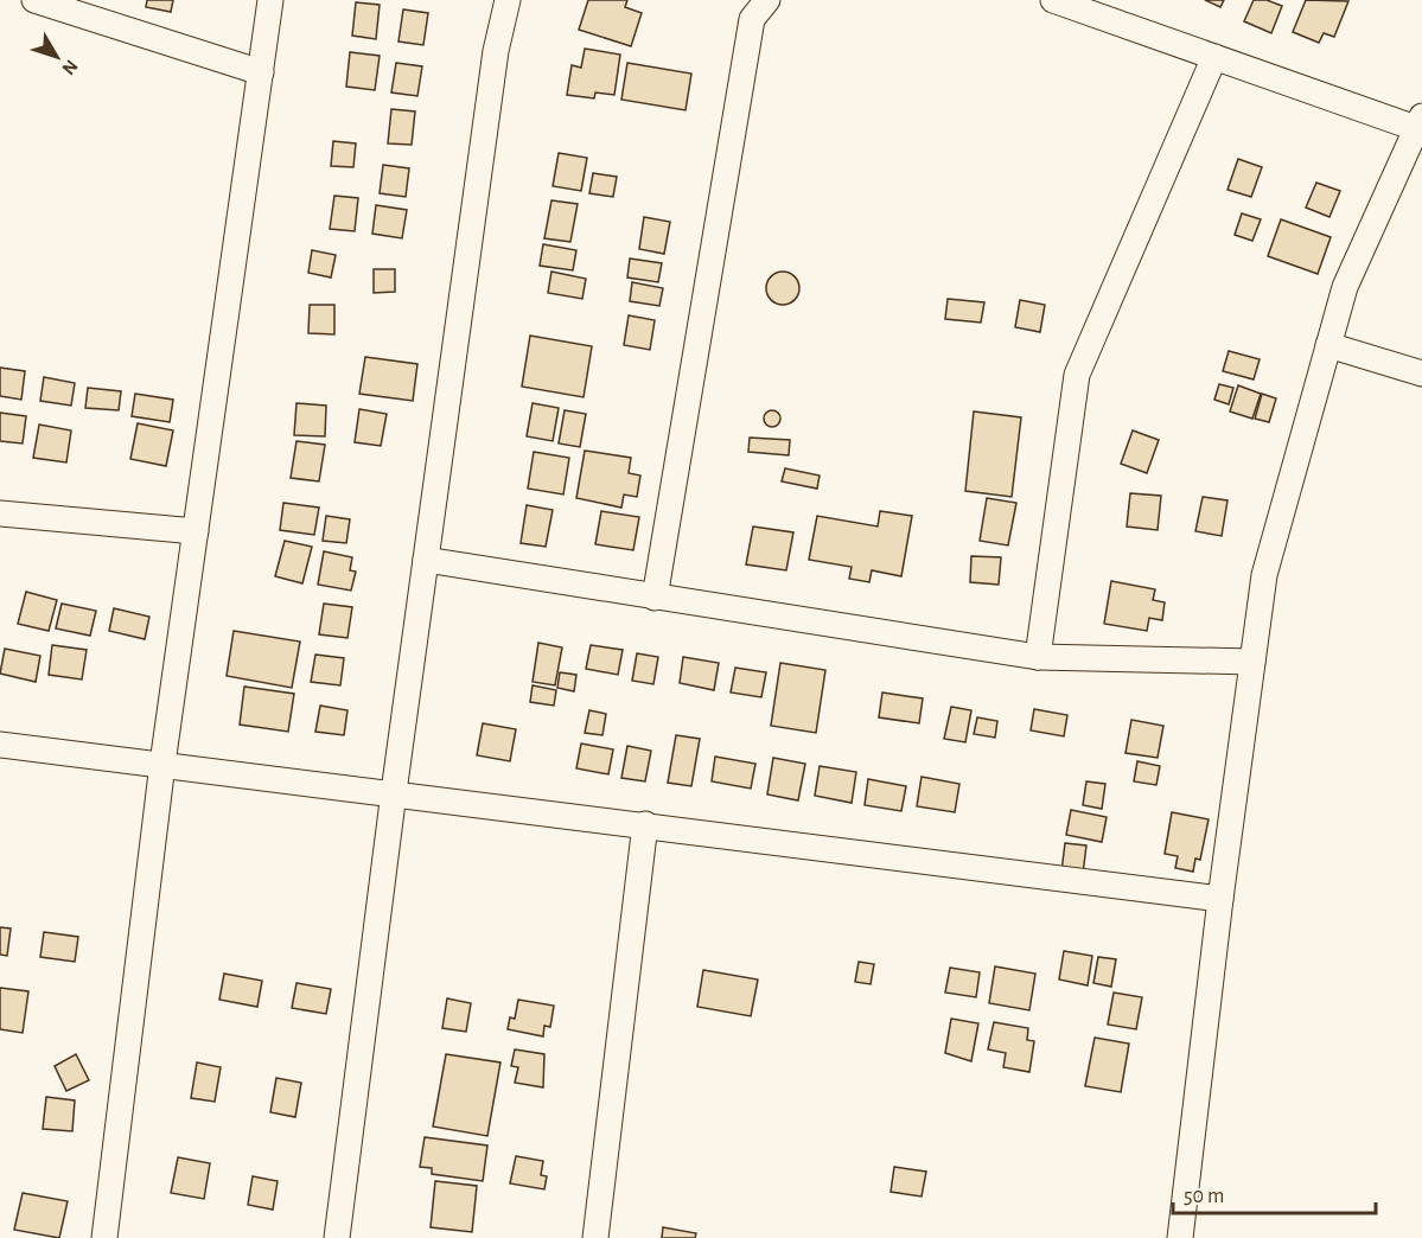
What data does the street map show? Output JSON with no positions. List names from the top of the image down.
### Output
{
  "scale_bar": "50 m",
  "north": "bottom right"
}
